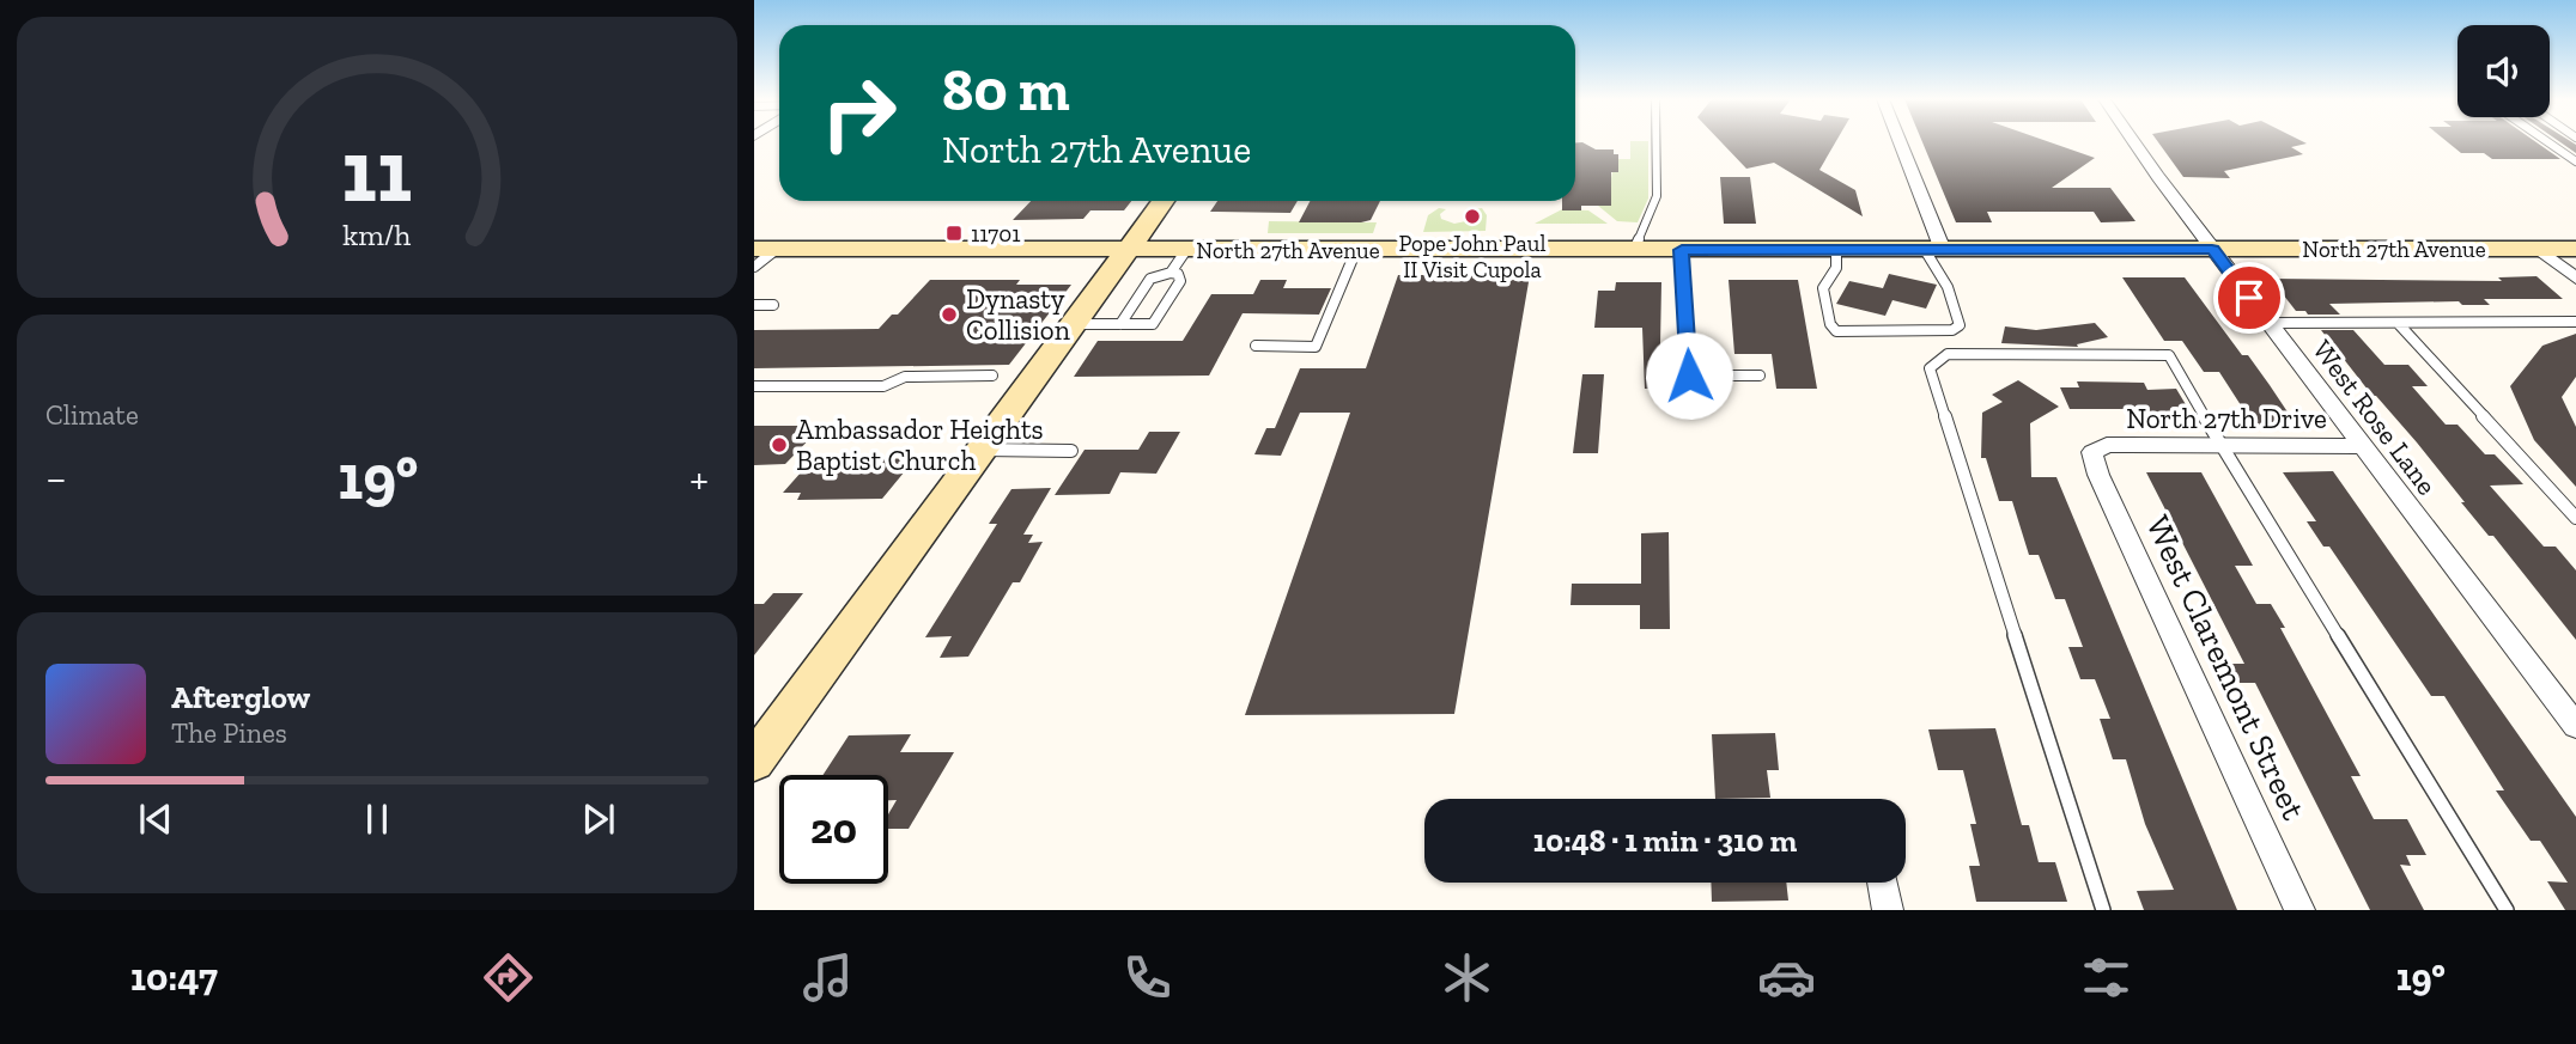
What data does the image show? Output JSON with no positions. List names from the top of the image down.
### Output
{
  "streets": {
    "main road": ["North 27th Avenue"],
    "street": ["West Rose Lane", "North 27th Drive", "West Claremont Street"]
  },
  "crossings": [
    ["North 27th Avenue", "West Rose Lane"],
    ["West Rose Lane", "North 27th Drive"],
    ["North 27th Drive", "West Claremont Street"]
  ],
  "places": {
    "other": ["Pope John Paul II Visit Cupola", "Dynasty Collision", "Ambassador Heights Baptist Church"],
    "transit": ["11701"]
  },
  "page": {
    "turn": ["80 m", "North 27th Avenue"],
    "tile": "Climate",
    "heat": ["−", "19°", "+"],
    "song": ["Afterglow", "The Pines"],
    "limit": "20",
    "trip": "10:48 · 1 min · 310 m",
    "tabs": ["10:47", "19°"],
    "gauge": ["11", "km/h"]
  }
}
